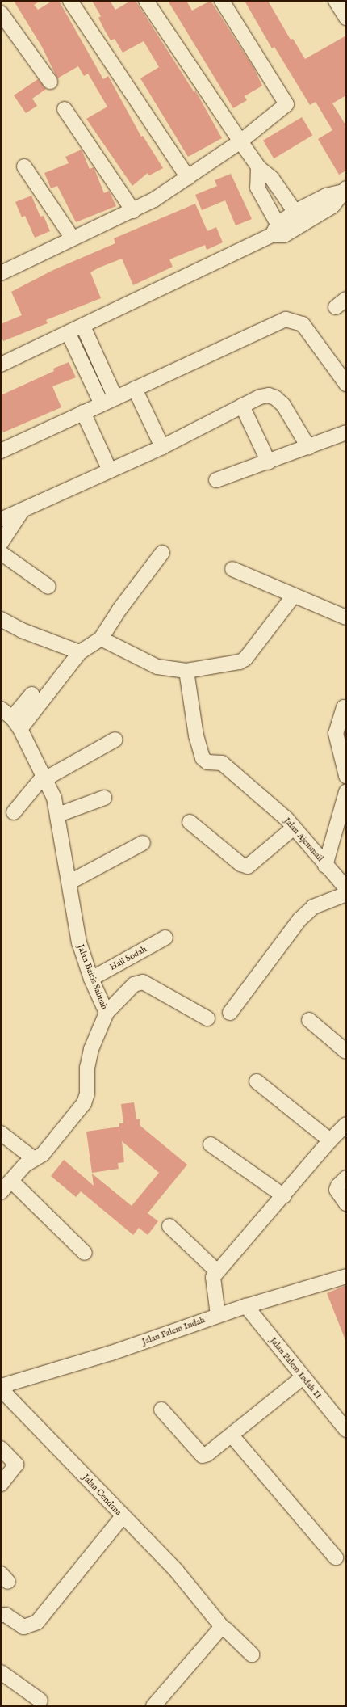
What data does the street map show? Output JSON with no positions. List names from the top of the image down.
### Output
{
  "streets": {
    "street": [
      "Jalan Ajemmail",
      "Haji Sodah",
      "Jalan Baitis Salmah",
      "Jalan Palem Indah",
      "Jalan Palem Indah II",
      "Jalan Cendana"
    ]
  },
  "crossings": [
    ["Haji Sodah", "Jalan Baitis Salmah"],
    ["Jalan Palem Indah", "Jalan Palem Indah II"],
    ["Jalan Palem Indah", "Jalan Cendana"]
  ]
}
